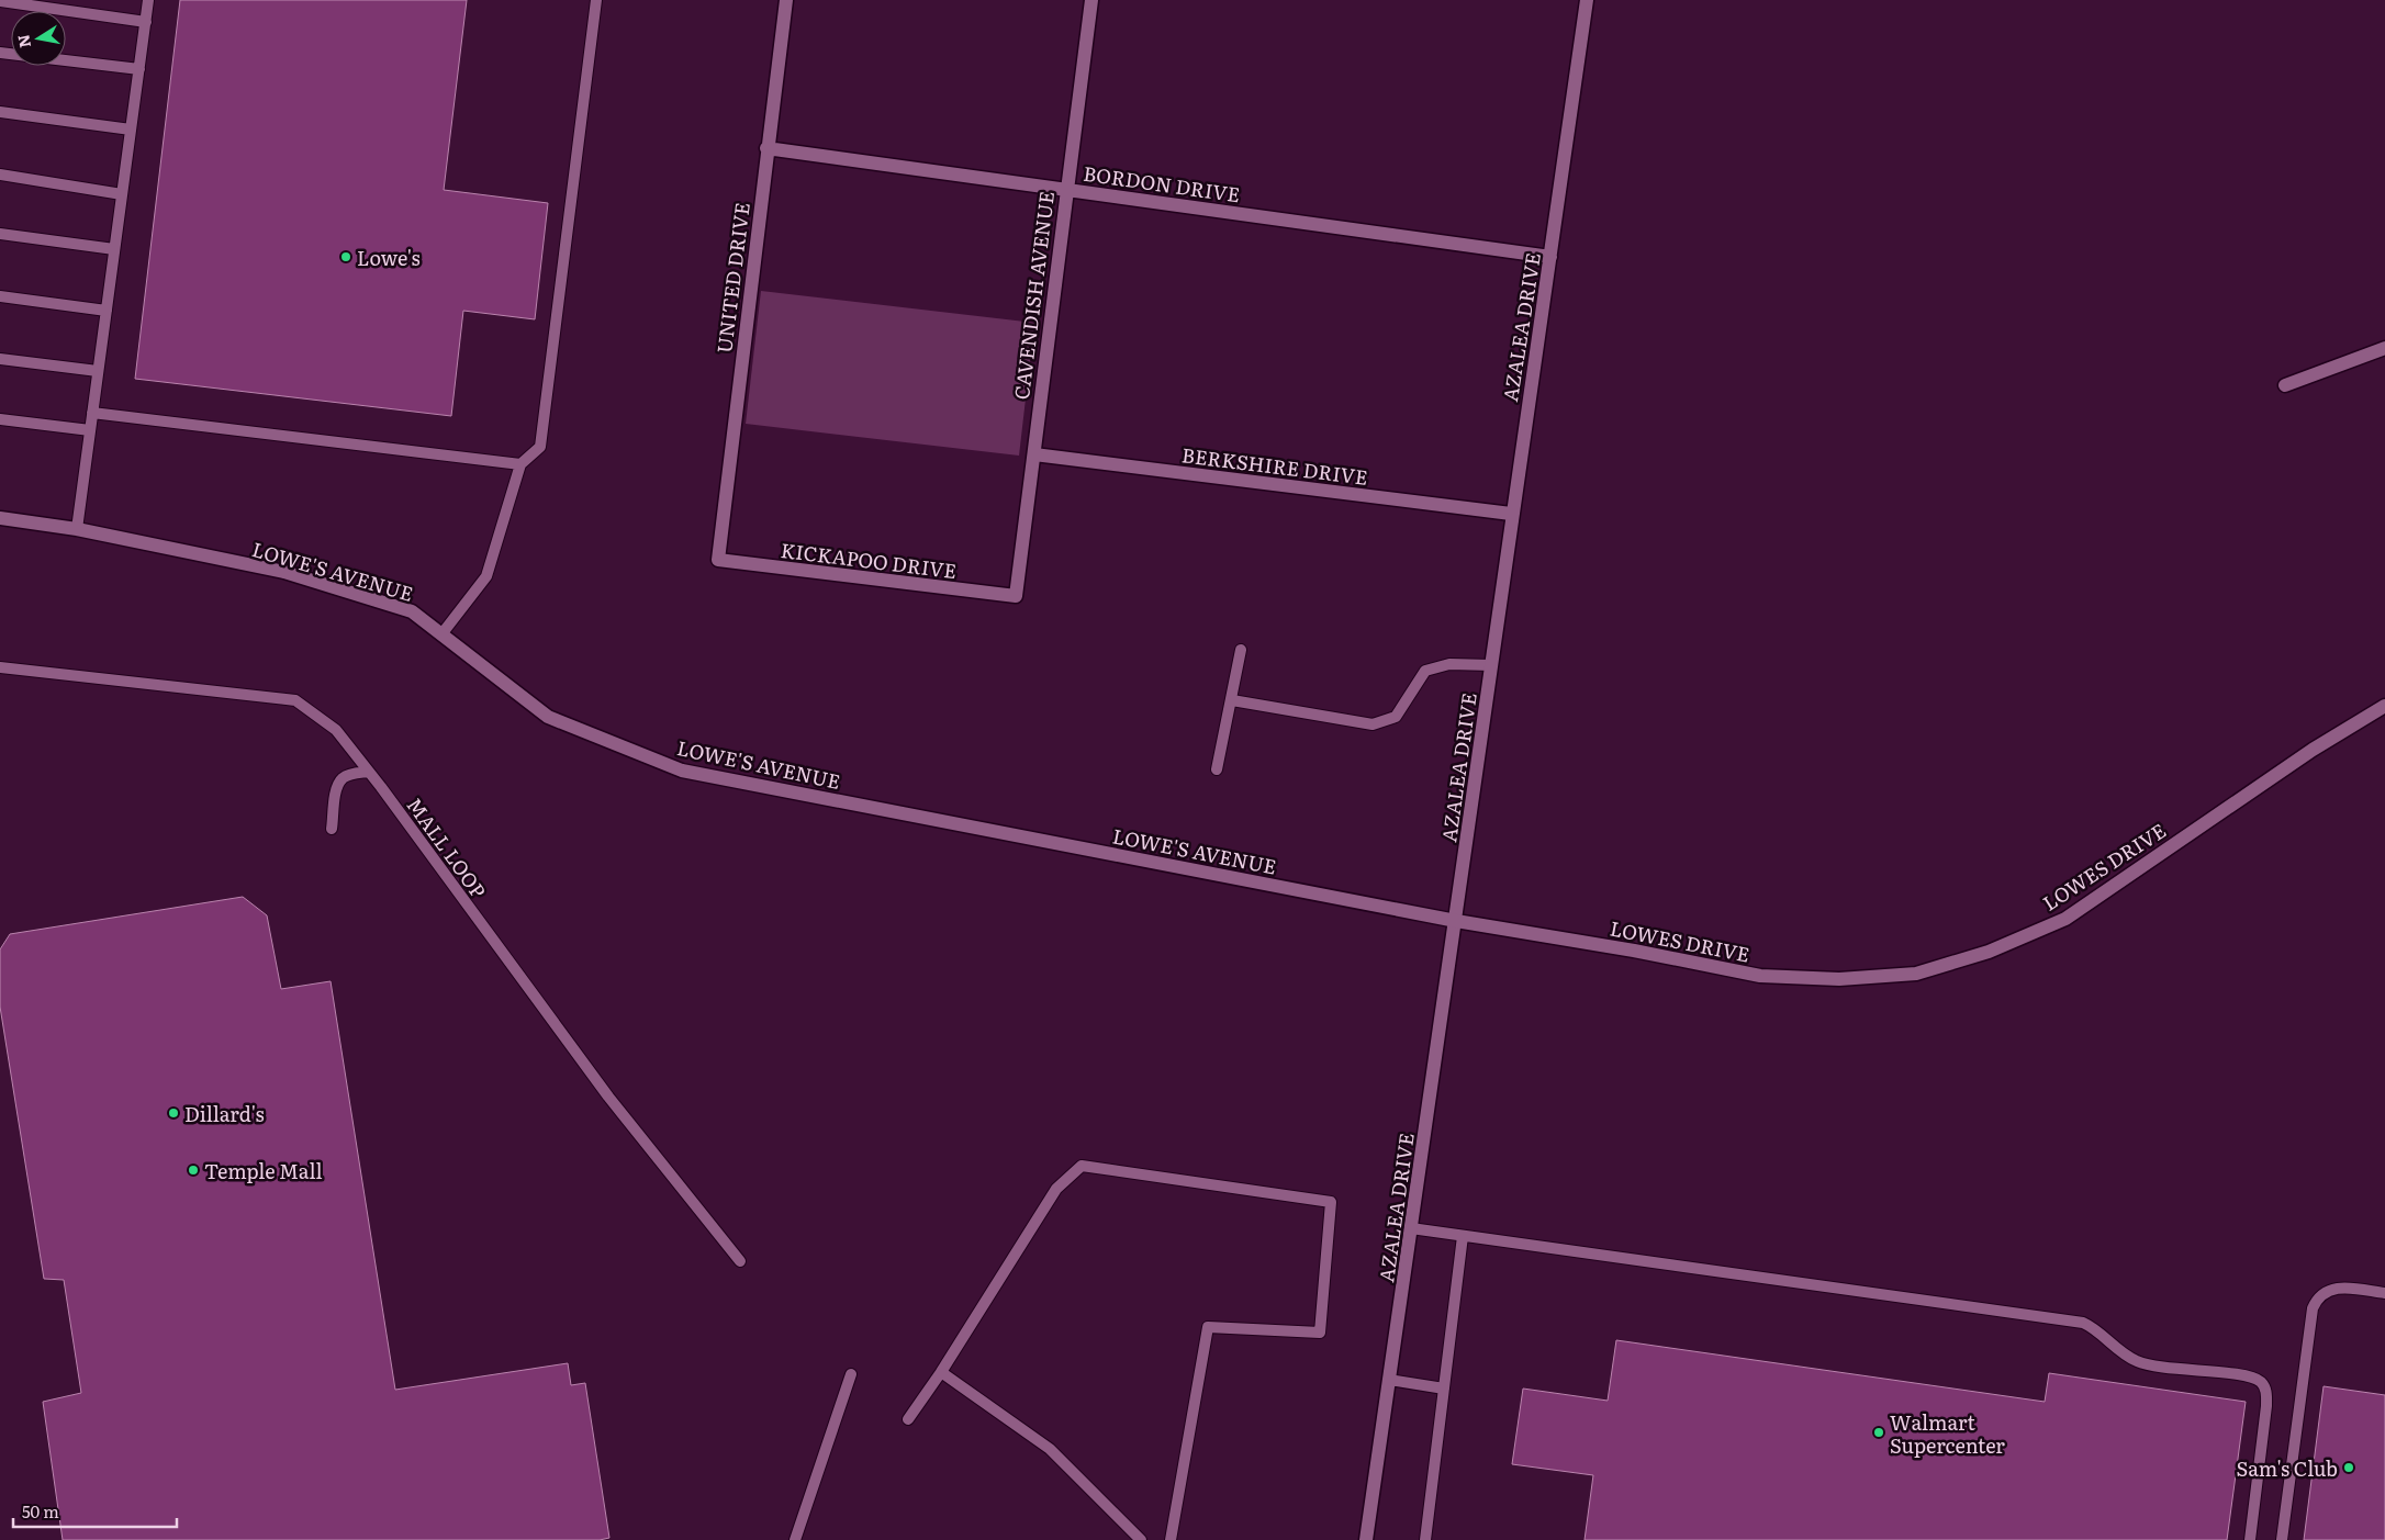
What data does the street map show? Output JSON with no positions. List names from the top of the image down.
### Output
{
  "streets": {
    "street": [
      "BORDON DRIVE",
      "UNITED DRIVE",
      "CAVENDISH AVENUE",
      "AZALEA DRIVE",
      "BERKSHIRE DRIVE",
      "KICKAPOO DRIVE",
      "LOWE'S AVENUE",
      "LOWES DRIVE"
    ],
    "lane": ["MALL LOOP"]
  },
  "crossings": [
    ["BORDON DRIVE", "UNITED DRIVE"],
    ["BORDON DRIVE", "CAVENDISH AVENUE"],
    ["BORDON DRIVE", "AZALEA DRIVE"],
    ["UNITED DRIVE", "KICKAPOO DRIVE"],
    ["CAVENDISH AVENUE", "BERKSHIRE DRIVE"],
    ["CAVENDISH AVENUE", "KICKAPOO DRIVE"],
    ["AZALEA DRIVE", "BERKSHIRE DRIVE"],
    ["AZALEA DRIVE", "LOWE'S AVENUE"],
    ["AZALEA DRIVE", "LOWES DRIVE"],
    ["LOWE'S AVENUE", "LOWES DRIVE"]
  ],
  "places": [
    "Lowe's",
    "Dillard's",
    "Temple Mall",
    "Walmart Supercenter",
    "Sam's Club"
  ],
  "scale_bar": "50 m",
  "north": "left"
}
